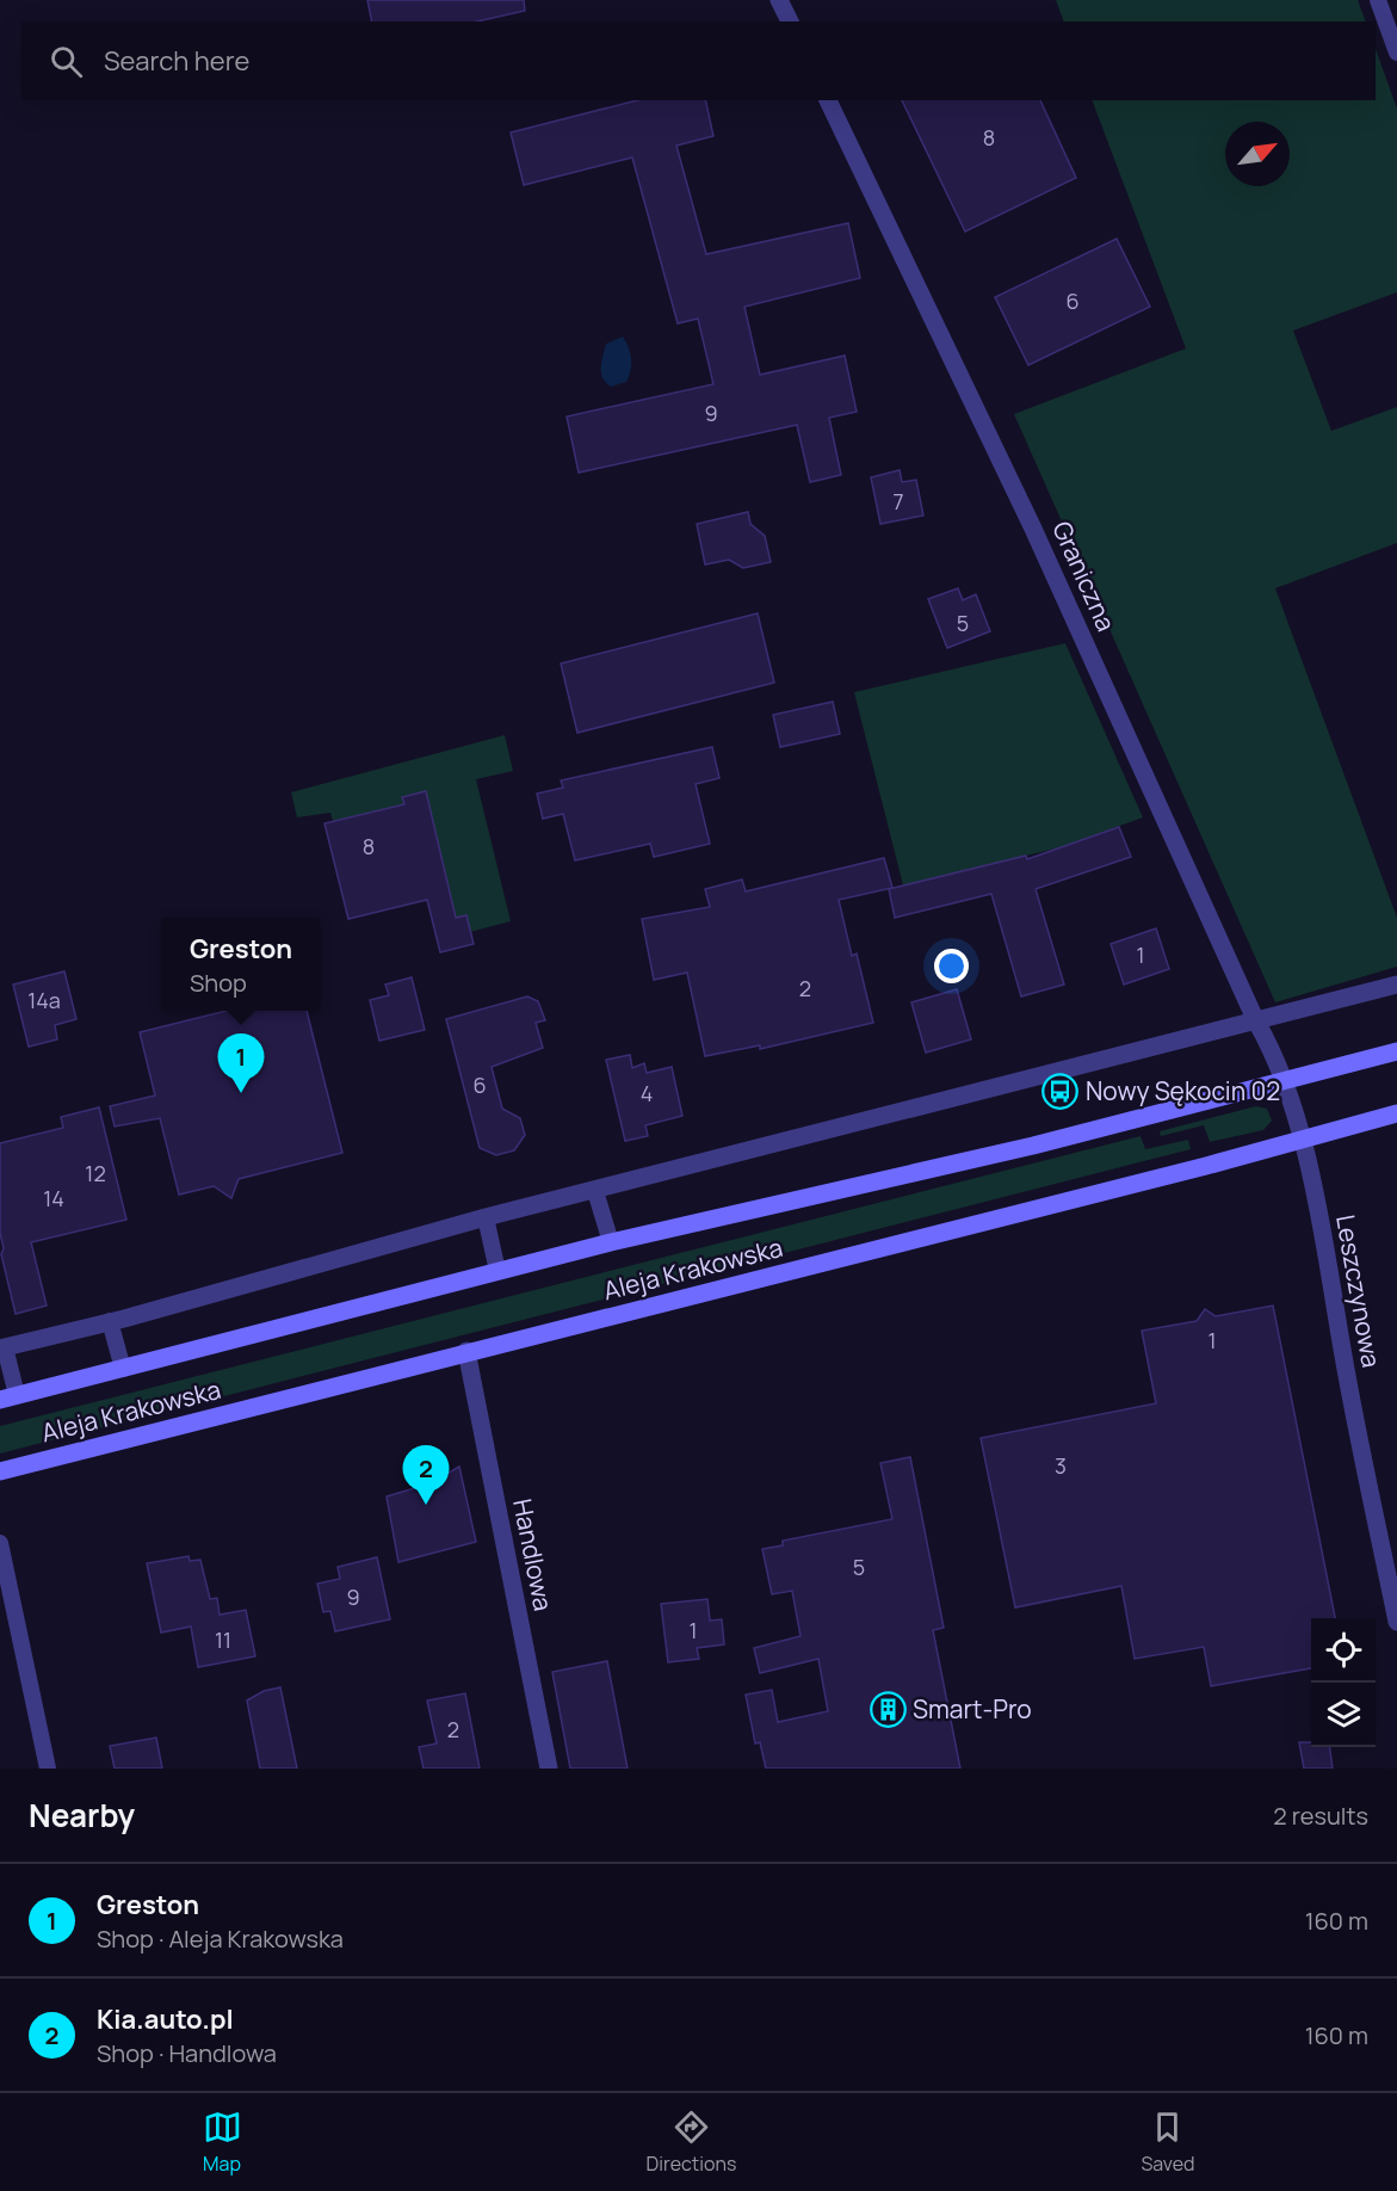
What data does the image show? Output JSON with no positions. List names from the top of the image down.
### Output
{
  "streets": {
    "main road": ["Aleja Krakowska"],
    "street": ["Graniczna", "Leszczynowa", "Handlowa"]
  },
  "crossings": [
    ["Graniczna", "Aleja Krakowska"],
    ["Graniczna", "Leszczynowa"],
    ["Aleja Krakowska", "Leszczynowa"],
    ["Aleja Krakowska", "Handlowa"]
  ],
  "places": {
    "bus stop": ["Nowy Sękocin 02"],
    "building": ["Smart-Pro"]
  },
  "house_numbers": [
    "8",
    "6",
    "9",
    "7",
    "5",
    "8",
    "1",
    "2",
    "14a",
    "6",
    "4",
    "12",
    "14",
    "1",
    "3",
    "5",
    "9",
    "1",
    "11",
    "2"
  ],
  "north": "top right",
  "page": {
    "search": "Search here",
    "popup": ["Greston", "Shop"],
    "pins": ["1", "2"],
    "heading": ["Nearby", "2 results"],
    "list": [
      {
        "mark": "1",
        "name": "Greston",
        "note": "Shop · Aleja Krakowska",
        "value": "160 m"
      },
      {
        "mark": "2",
        "name": "Kia.auto.pl",
        "note": "Shop · Handlowa",
        "value": "160 m"
      }
    ],
    "nav": ["Map", "Directions", "Saved"]
  }
}
